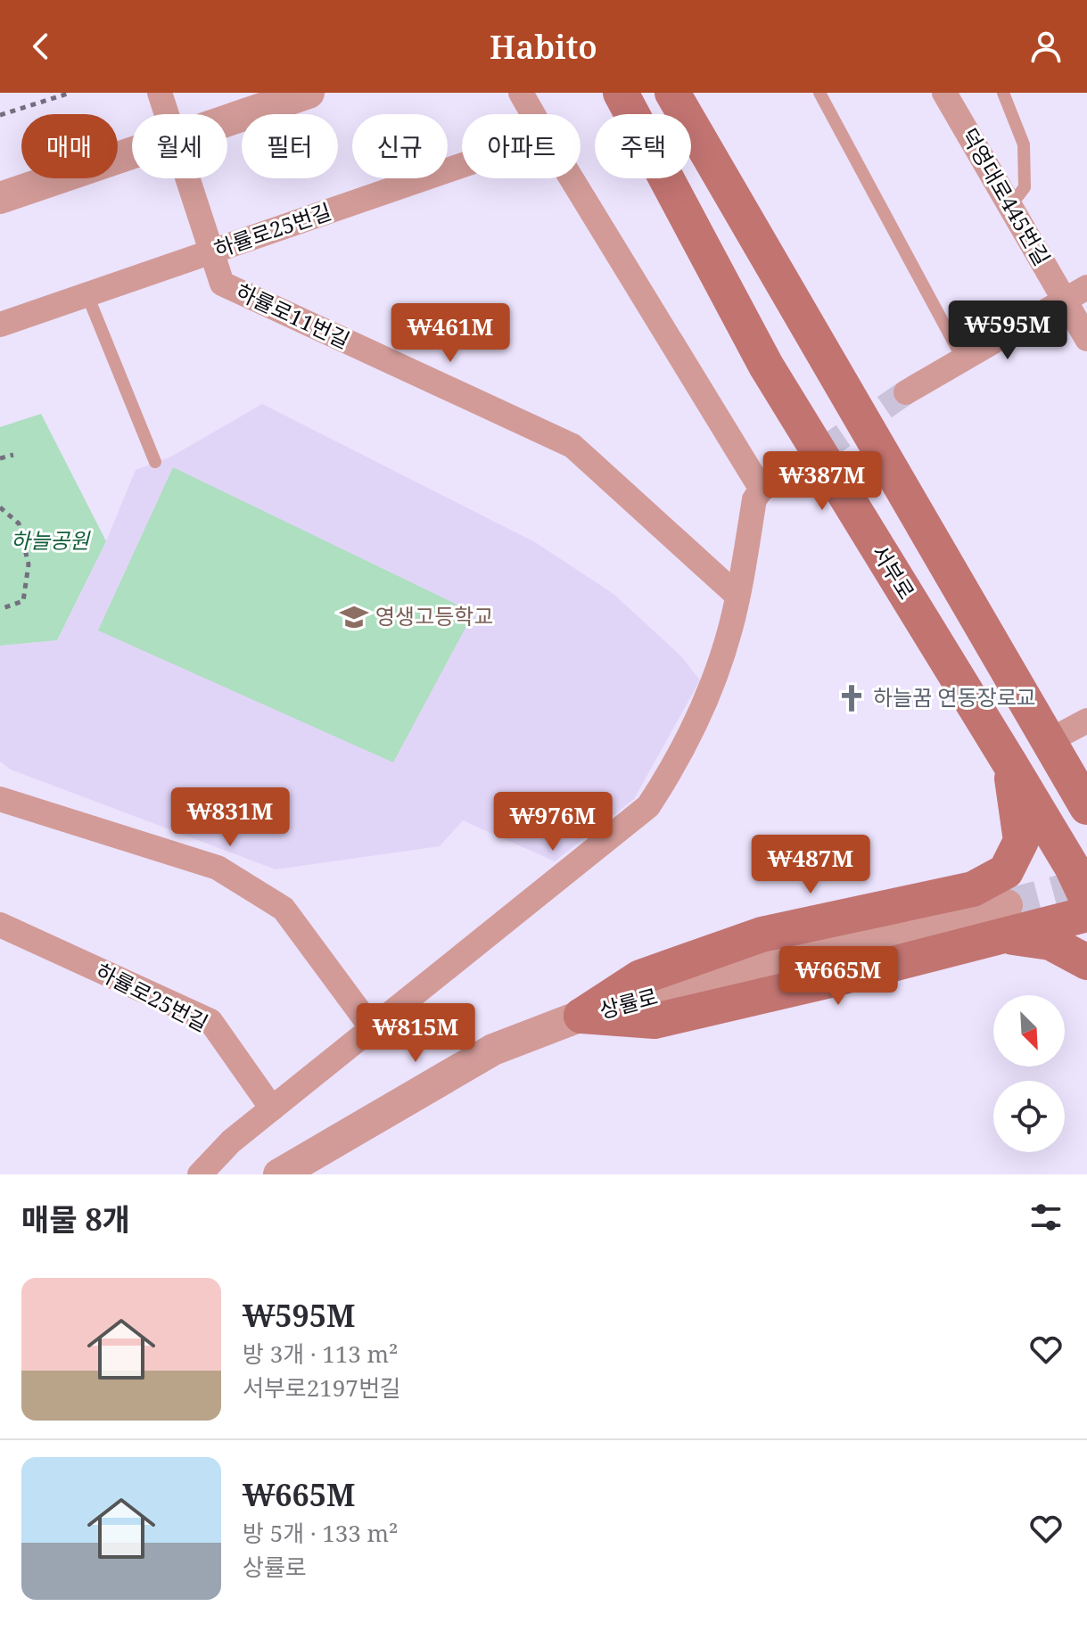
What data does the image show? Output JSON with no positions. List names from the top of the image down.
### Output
{
  "streets": {
    "main road": ["서부로"],
    "street": [
      "덕영대로445번길",
      "하률로25번길",
      "하률로11번길",
      "상률로"
    ]
  },
  "crossings": [
    ["하률로25번길", "하률로11번길"]
  ],
  "parks": ["하늘공원"],
  "places": {
    "school or university": ["영생고등학교"],
    "church": ["하늘꿈 연동장로교"]
  },
  "north": "bottom right",
  "page": {
    "header": "Habito",
    "chip": [
      "매매",
      "월세",
      "필터",
      "신규",
      "아파트",
      "주택"
    ],
    "price": [
      "₩595M",
      "₩461M",
      "₩387M",
      "₩831M",
      "₩976M",
      "₩487M",
      "₩665M",
      "₩815M"
    ],
    "heading": "매물 8개",
    "list": [
      {
        "name": "₩595M",
        "note": "방 3개 · 113 m² · 서부로2197번길"
      },
      {
        "name": "₩665M",
        "note": "방 5개 · 133 m² · 상률로"
      }
    ]
  }
}
